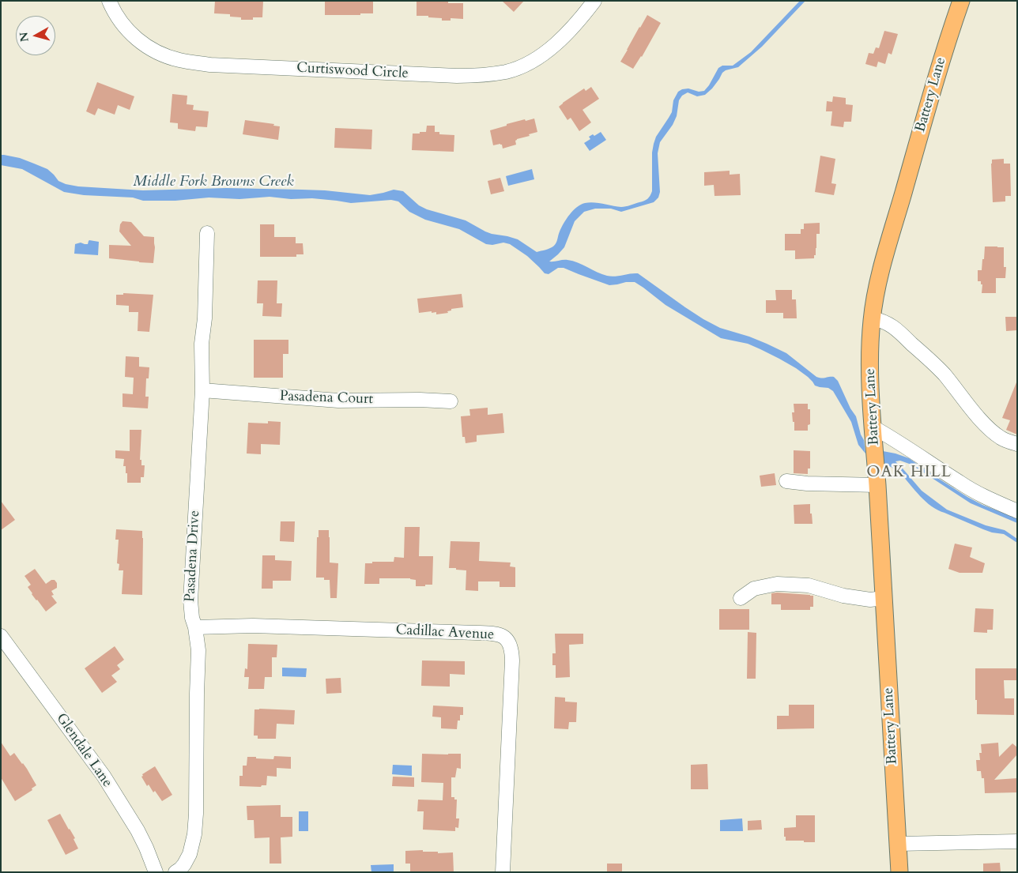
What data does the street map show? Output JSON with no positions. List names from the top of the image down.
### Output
{
  "streets": {
    "main road": ["Battery Lane"],
    "street": [
      "Curtiswood Circle",
      "Pasadena Court",
      "Pasadena Drive",
      "Cadillac Avenue",
      "Glendale Lane"
    ]
  },
  "crossings": [
    ["Pasadena Court", "Pasadena Drive"],
    ["Pasadena Drive", "Cadillac Avenue"]
  ],
  "districts": ["OAK HILL"],
  "water": ["Middle Fork Browns Creek"],
  "north": "left"
}
